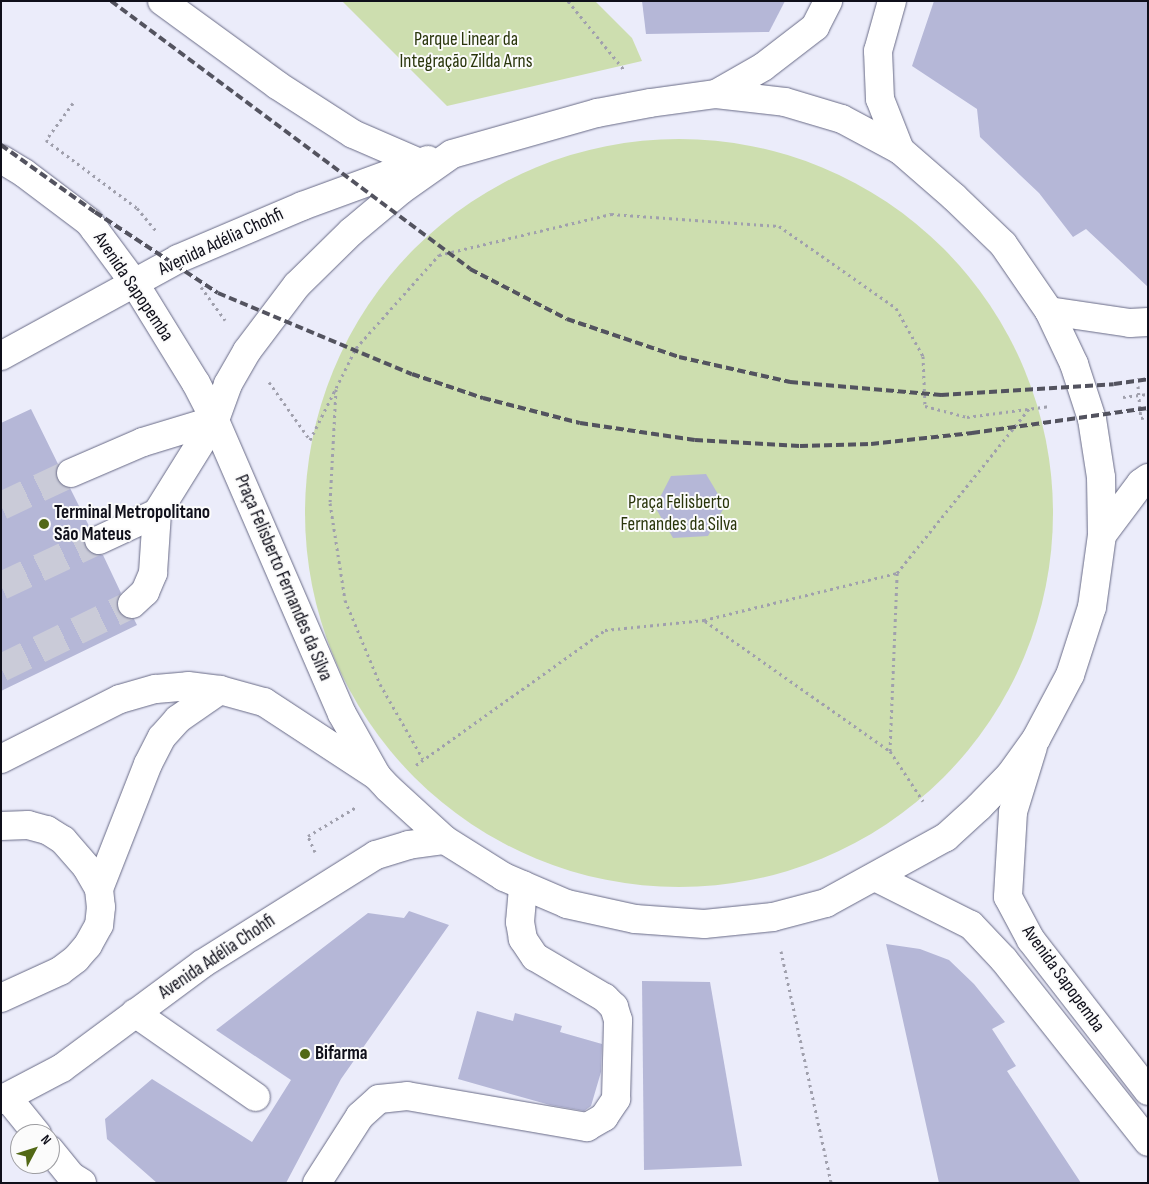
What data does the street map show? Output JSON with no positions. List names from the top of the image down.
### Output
{
  "streets": {
    "main road": ["Avenida Adélia Chohfi", "Avenida Sapopemba", "Praça Felisberto Fernandes da Silva"]
  },
  "crossings": [
    ["Avenida Adélia Chohfi", "Avenida Sapopemba"],
    ["Avenida Adélia Chohfi", "Praça Felisberto Fernandes da Silva"],
    ["Avenida Sapopemba", "Praça Felisberto Fernandes da Silva"]
  ],
  "parks": ["Parque Linear da Integração Zilda Arns", "Praça Felisberto Fernandes da Silva"],
  "places": ["Terminal Metropolitano São Mateus", "Bifarma"],
  "north": "top right"
}
